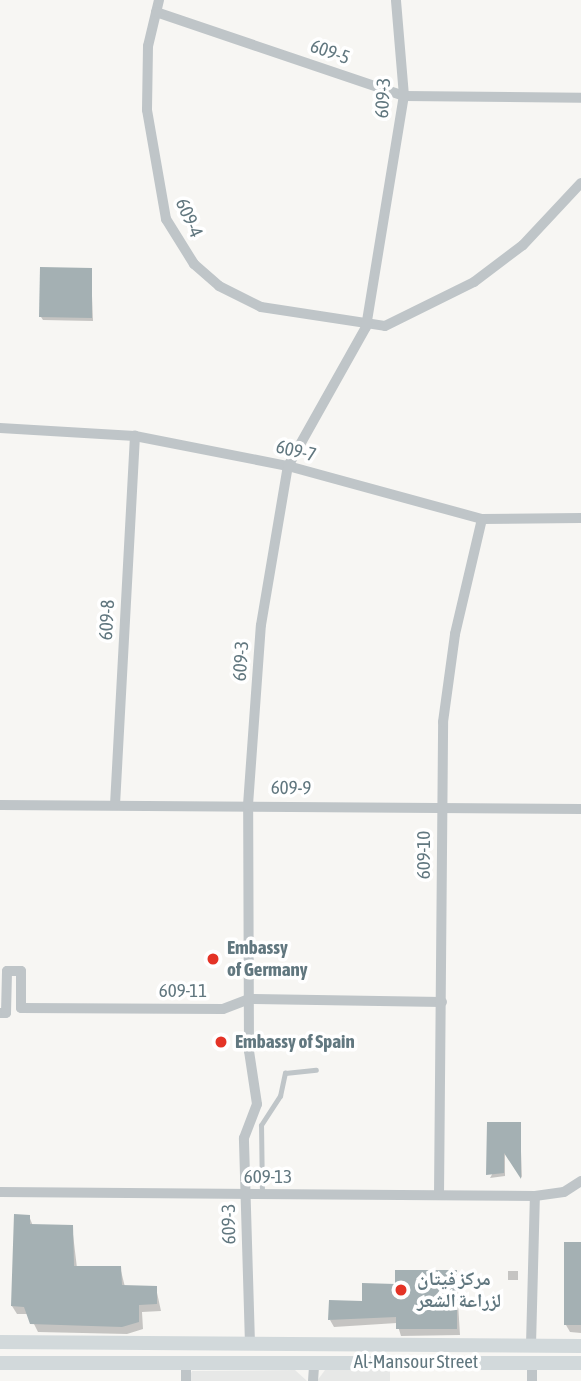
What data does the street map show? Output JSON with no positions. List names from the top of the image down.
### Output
{
  "streets": {
    "main road": ["Al-Mansour Street"],
    "street": [
      "609-5",
      "609-3",
      "609-4",
      "609-7",
      "609-8",
      "609-9",
      "609-10",
      "609-11",
      "609-13"
    ]
  },
  "crossings": [
    ["609-5", "609-3"],
    ["609-5", "609-4"],
    ["609-3", "609-4"],
    ["609-3", "609-7"],
    ["609-3", "609-9"],
    ["609-3", "609-11"],
    ["609-3", "609-13"],
    ["609-3", "Al-Mansour Street"],
    ["609-7", "609-8"],
    ["609-7", "609-10"],
    ["609-8", "609-9"],
    ["609-9", "609-10"],
    ["609-10", "609-11"],
    ["609-10", "609-13"]
  ],
  "places": ["Embassy of Germany", "Embassy of Spain", "مركز فيتان لزراعة الشعر"]
}
